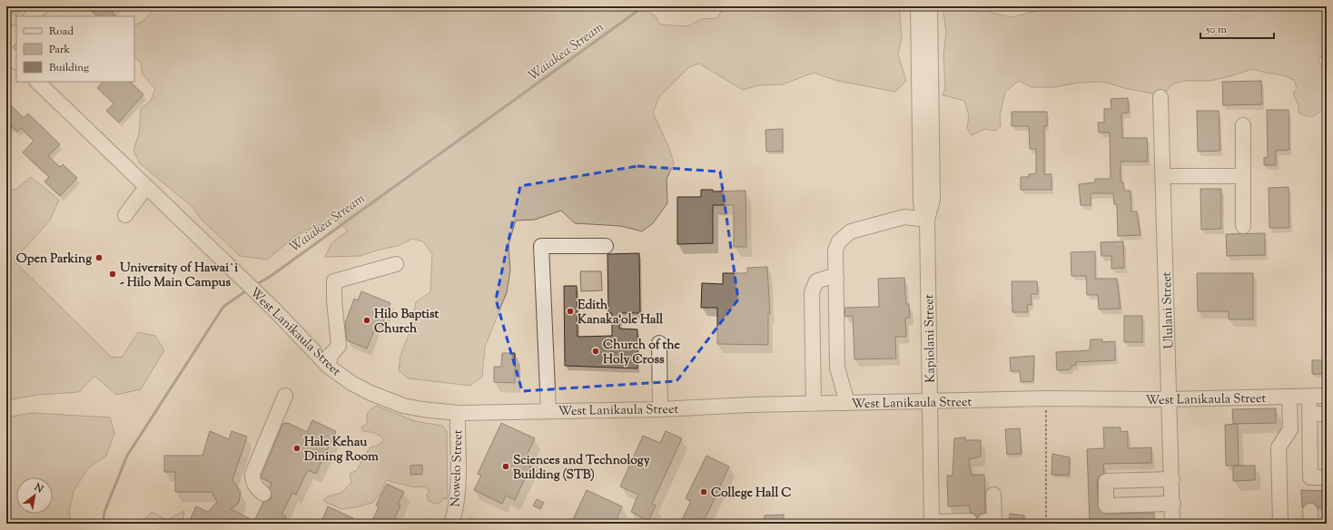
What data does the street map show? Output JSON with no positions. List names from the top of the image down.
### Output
{
  "streets": {
    "street": [
      "Ululani Street",
      "West Lanikaula Street",
      "Kapiolani Street",
      "Nowelo Street"
    ]
  },
  "crossings": [
    ["Ululani Street", "West Lanikaula Street"],
    ["West Lanikaula Street", "Kapiolani Street"],
    ["West Lanikaula Street", "Nowelo Street"]
  ],
  "water": ["Waiakea Stream"],
  "places": [
    "Open Parking",
    "University of Hawaiʻi - Hilo Main Campus",
    "Edith Kanaka‘ole Hall",
    "Hilo Baptist Church",
    "Church of the Holy Cross",
    "Hale Kehau Dining Room",
    "Sciences and Technology Building (STB)",
    "College Hall C"
  ],
  "legend": ["Road", "Park", "Building"],
  "scale_bar": "50 m",
  "north": "top right"
}
